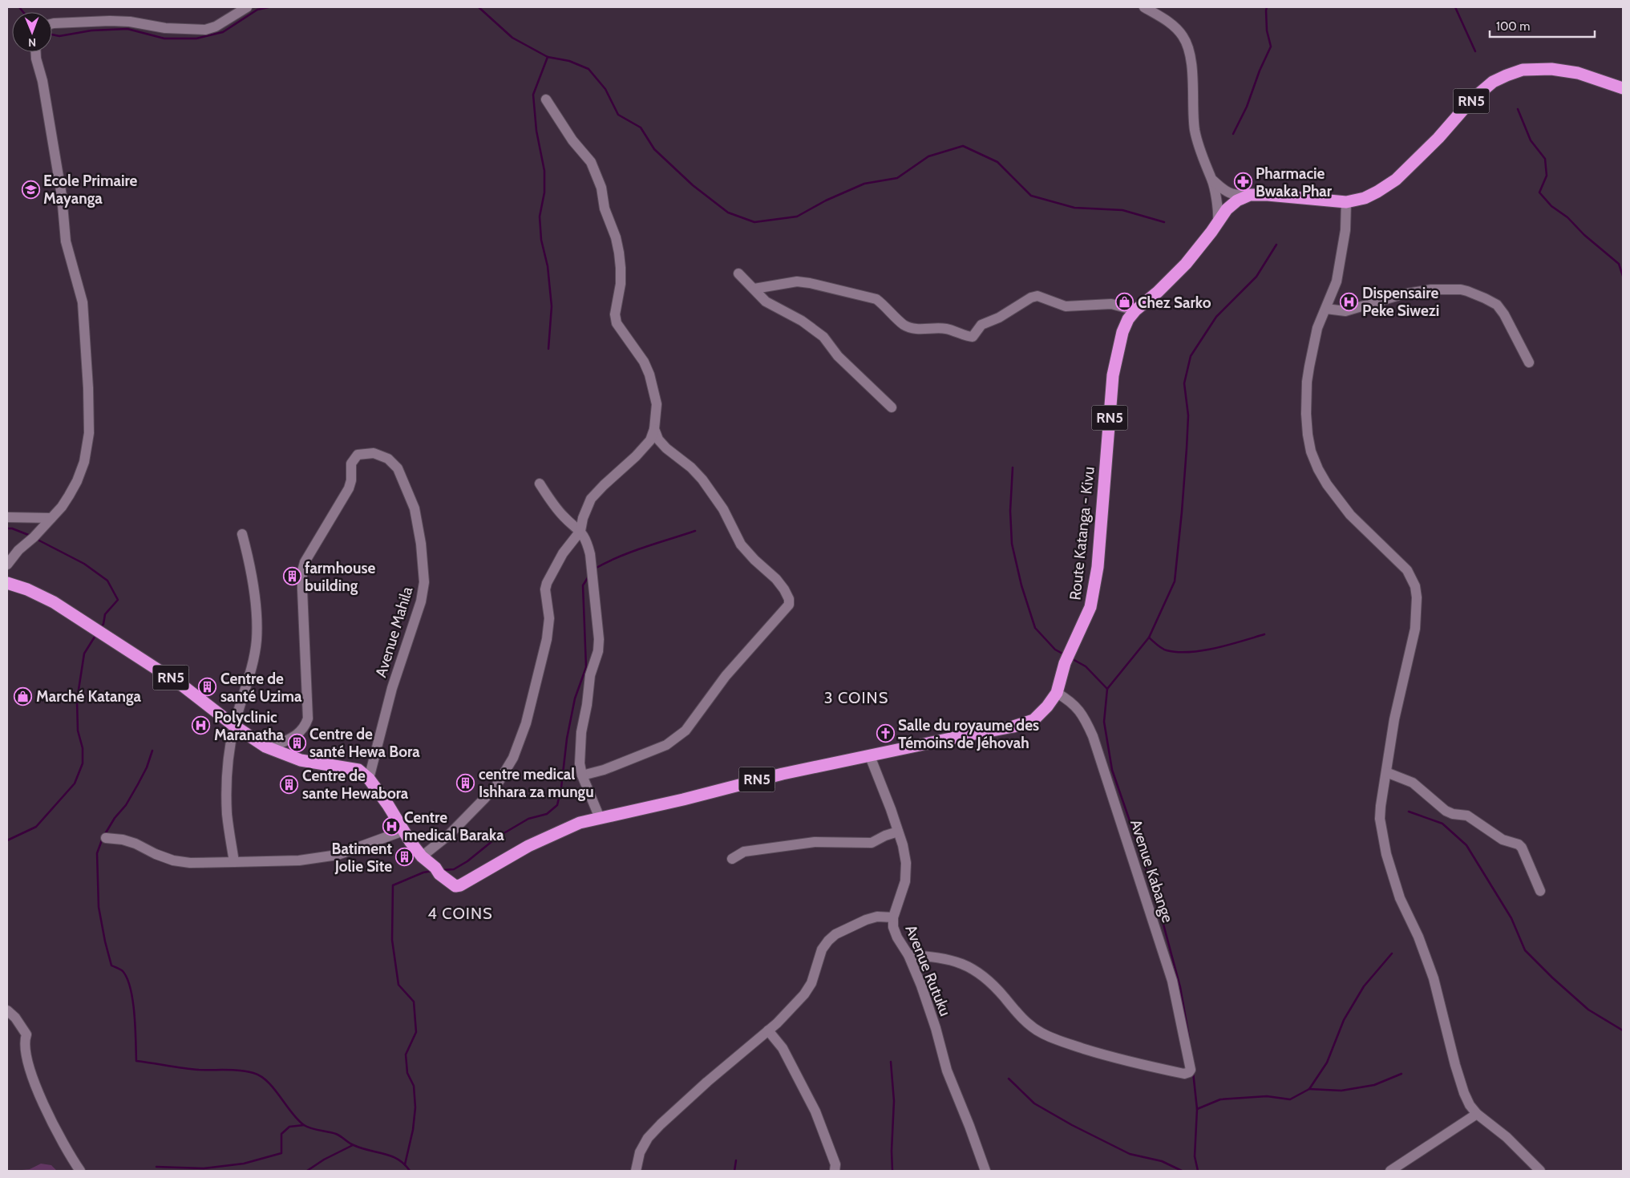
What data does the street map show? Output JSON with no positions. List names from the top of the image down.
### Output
{
  "streets": {
    "highway": ["RN5", "Route Katanga - Kivu"],
    "street": ["Avenue Mahila", "Avenue Kabange", "Avenue Rutuku"]
  },
  "crossings": [
    ["RN5", "Route Katanga - Kivu"],
    ["Route Katanga - Kivu", "Avenue Mahila"],
    ["Route Katanga - Kivu", "Avenue Kabange"],
    ["Route Katanga - Kivu", "Avenue Rutuku"],
    ["Avenue Kabange", "Avenue Rutuku"]
  ],
  "districts": ["3 COINS", "4 COINS"],
  "places": {
    "pharmacy": ["Pharmacie Bwaka Phar"],
    "school or university": ["Ecole Primaire Mayanga"],
    "hospital": ["Dispensaire Peke Siwezi", "Polyclinic Maranatha", "Centre medical Baraka"],
    "shop": ["Chez Sarko", "Marché Katanga"],
    "building": [
      "farmhouse building",
      "Centre de santé Uzima",
      "Centre de santé Hewa Bora",
      "centre medical Ishhara za mungu",
      "Centre de sante Hewabora",
      "Batiment Jolie Site"
    ],
    "church": ["Salle du royaume des Témoins de Jéhovah"]
  },
  "scale_bar": "100 m",
  "north": "bottom"
}
